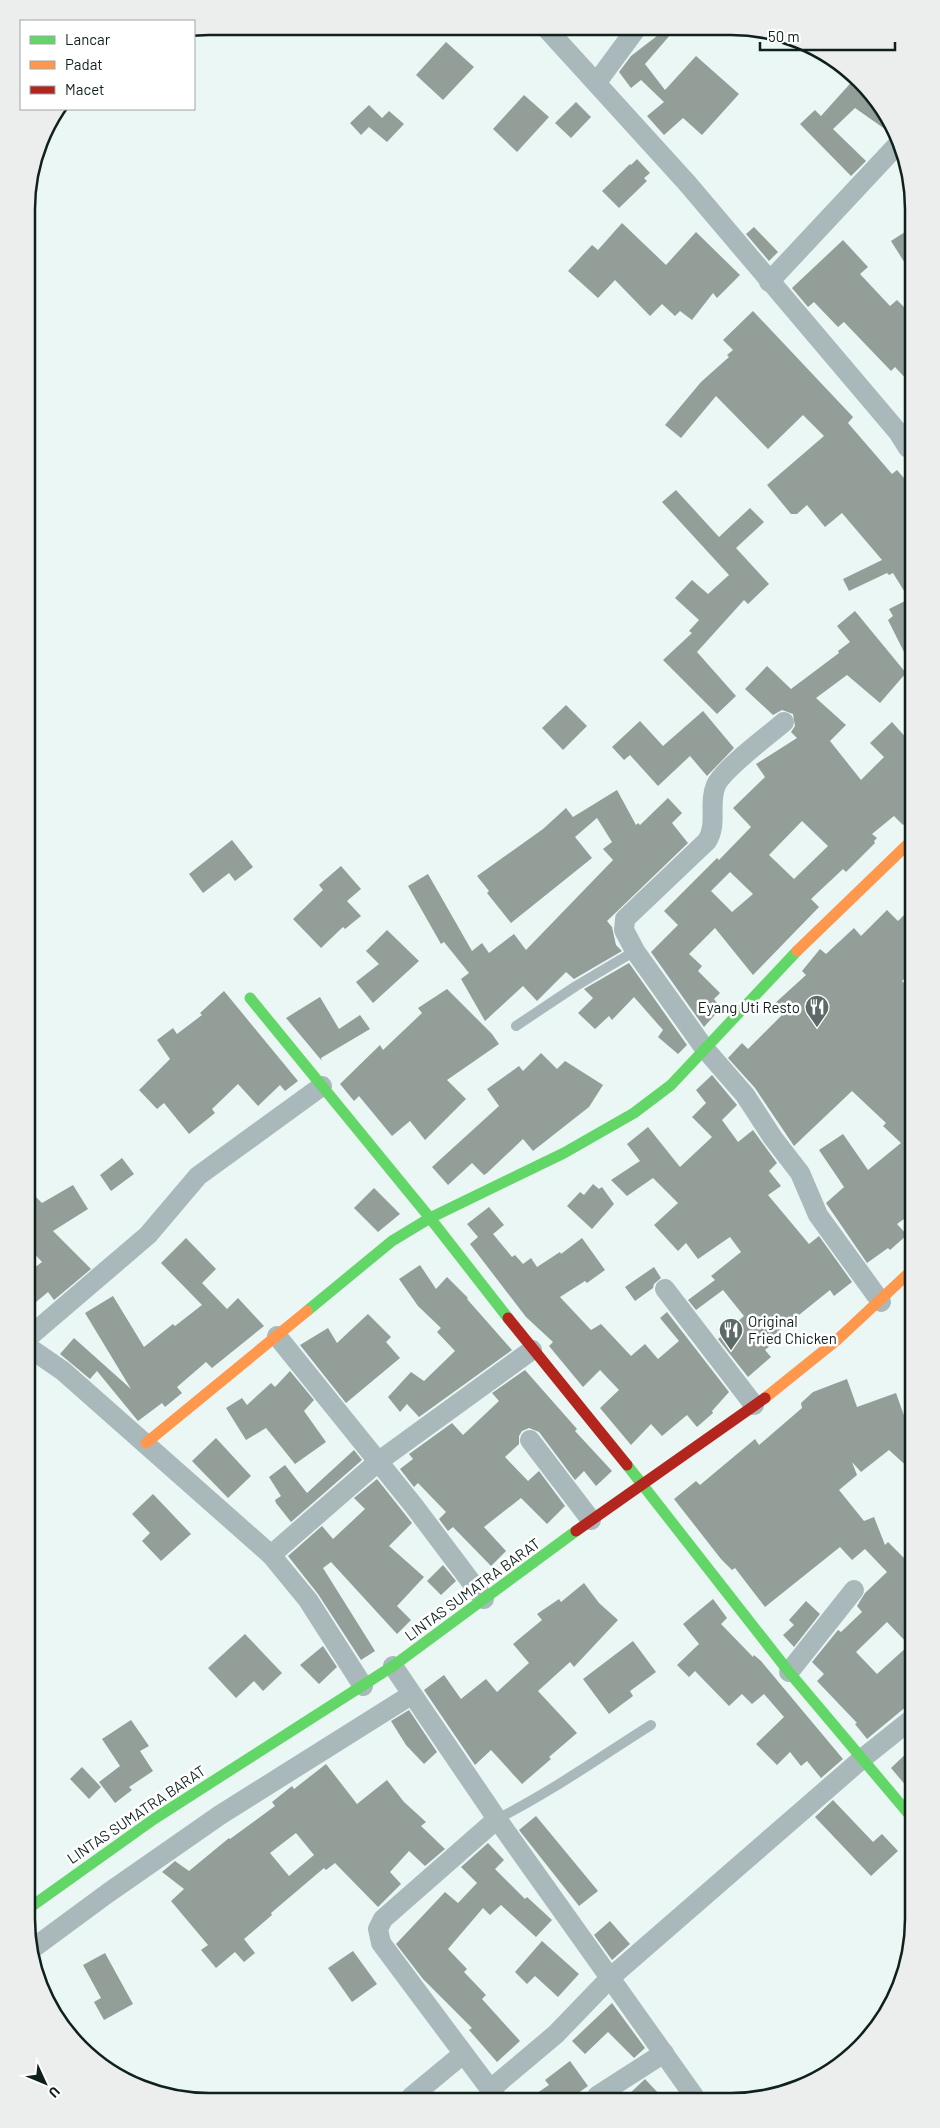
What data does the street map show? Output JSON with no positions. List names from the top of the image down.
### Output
{
  "streets": {
    "main road": ["LINTAS SUMATRA BARAT"]
  },
  "places": {
    "restaurant": ["Eyang Uti Resto", "Original Fried Chicken"]
  },
  "legend": ["Lancar", "Padat", "Macet"],
  "scale_bar": "50 m",
  "north": "bottom right"
}
